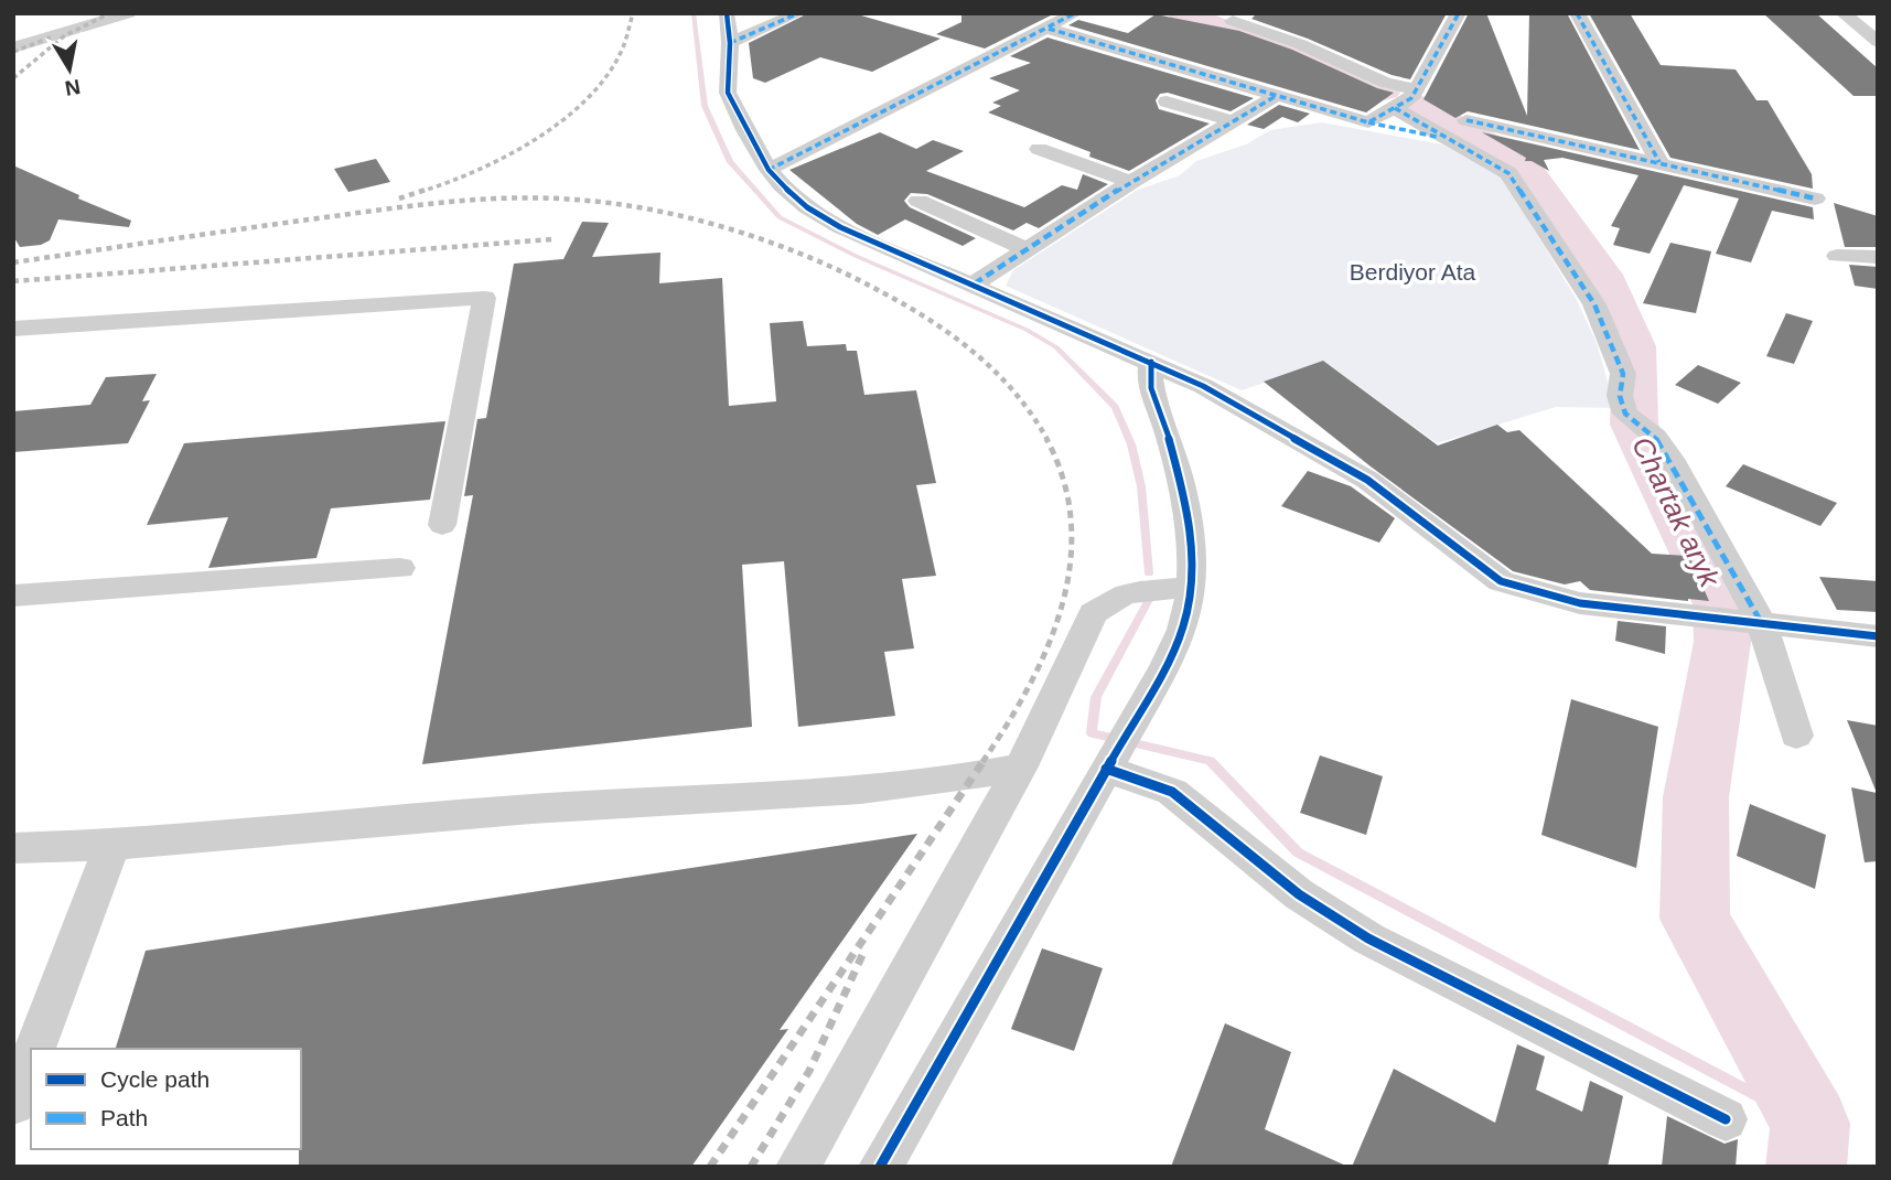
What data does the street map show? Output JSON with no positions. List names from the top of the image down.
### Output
{
  "water": ["Chartak aryk"],
  "parks": ["Berdiyor Ata"],
  "legend": ["Cycle path", "Path"],
  "north": "bottom"
}
